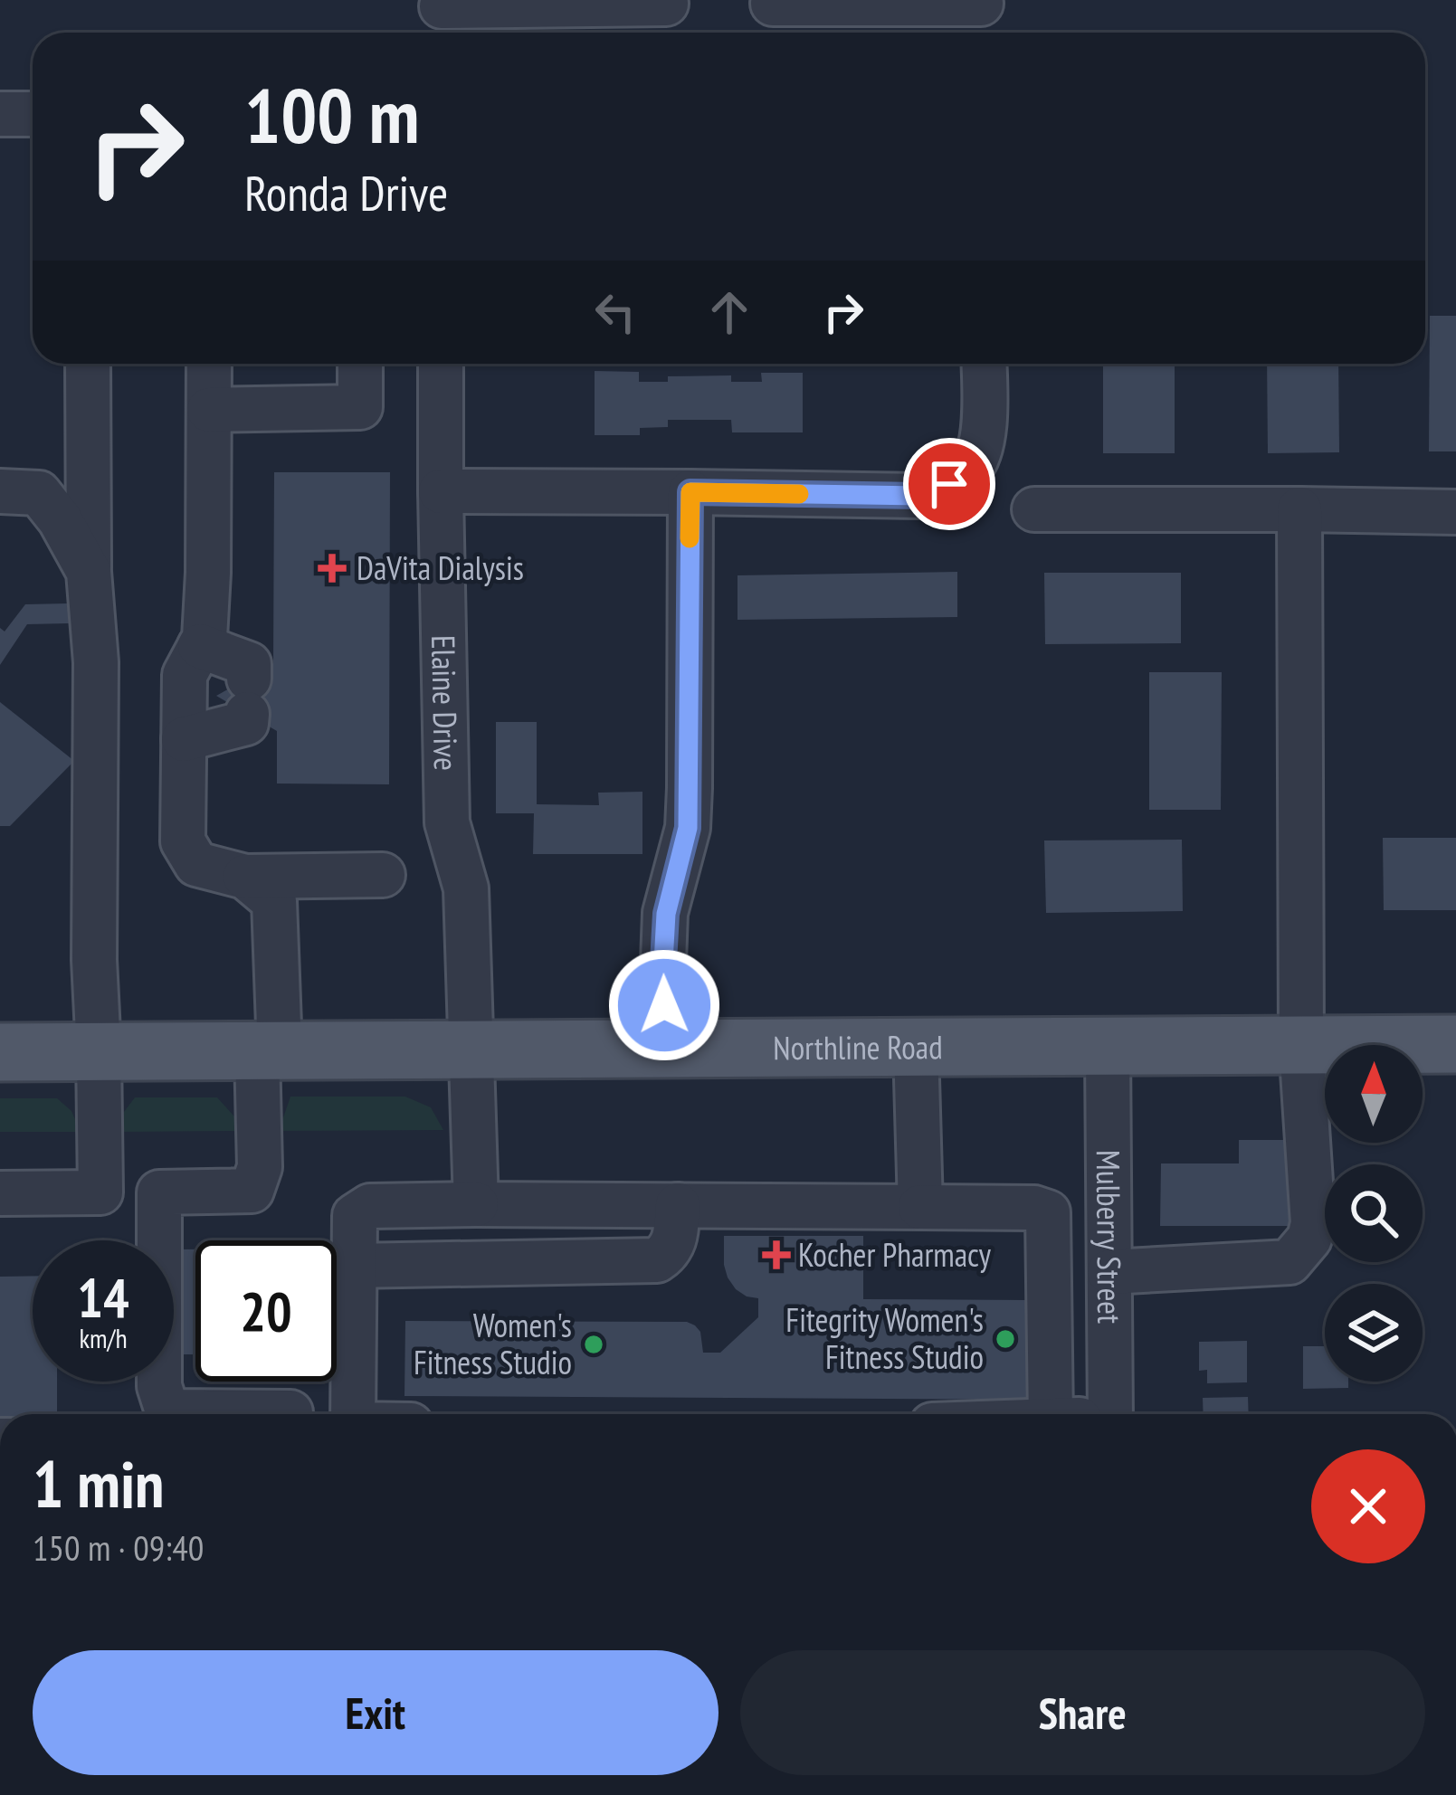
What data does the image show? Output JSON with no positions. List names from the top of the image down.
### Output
{
  "streets": {
    "main road": ["Northline Road"],
    "street": ["Elaine Drive", "Mulberry Street"]
  },
  "crossings": [
    ["Elaine Drive", "Northline Road"],
    ["Northline Road", "Mulberry Street"]
  ],
  "places": {
    "health": ["DaVita Dialysis", "Kocher Pharmacy"],
    "other": ["Fitegrity Women's Fitness Studio", "Women's Fitness Studio"]
  },
  "north": "top",
  "page": {
    "turn": ["100 m", "Ronda Drive"],
    "speed": "14 km/h",
    "limit": "20",
    "heading": ["1 min", "150 m · 09:40"],
    "buttons": ["Exit", "Share"]
  }
}
